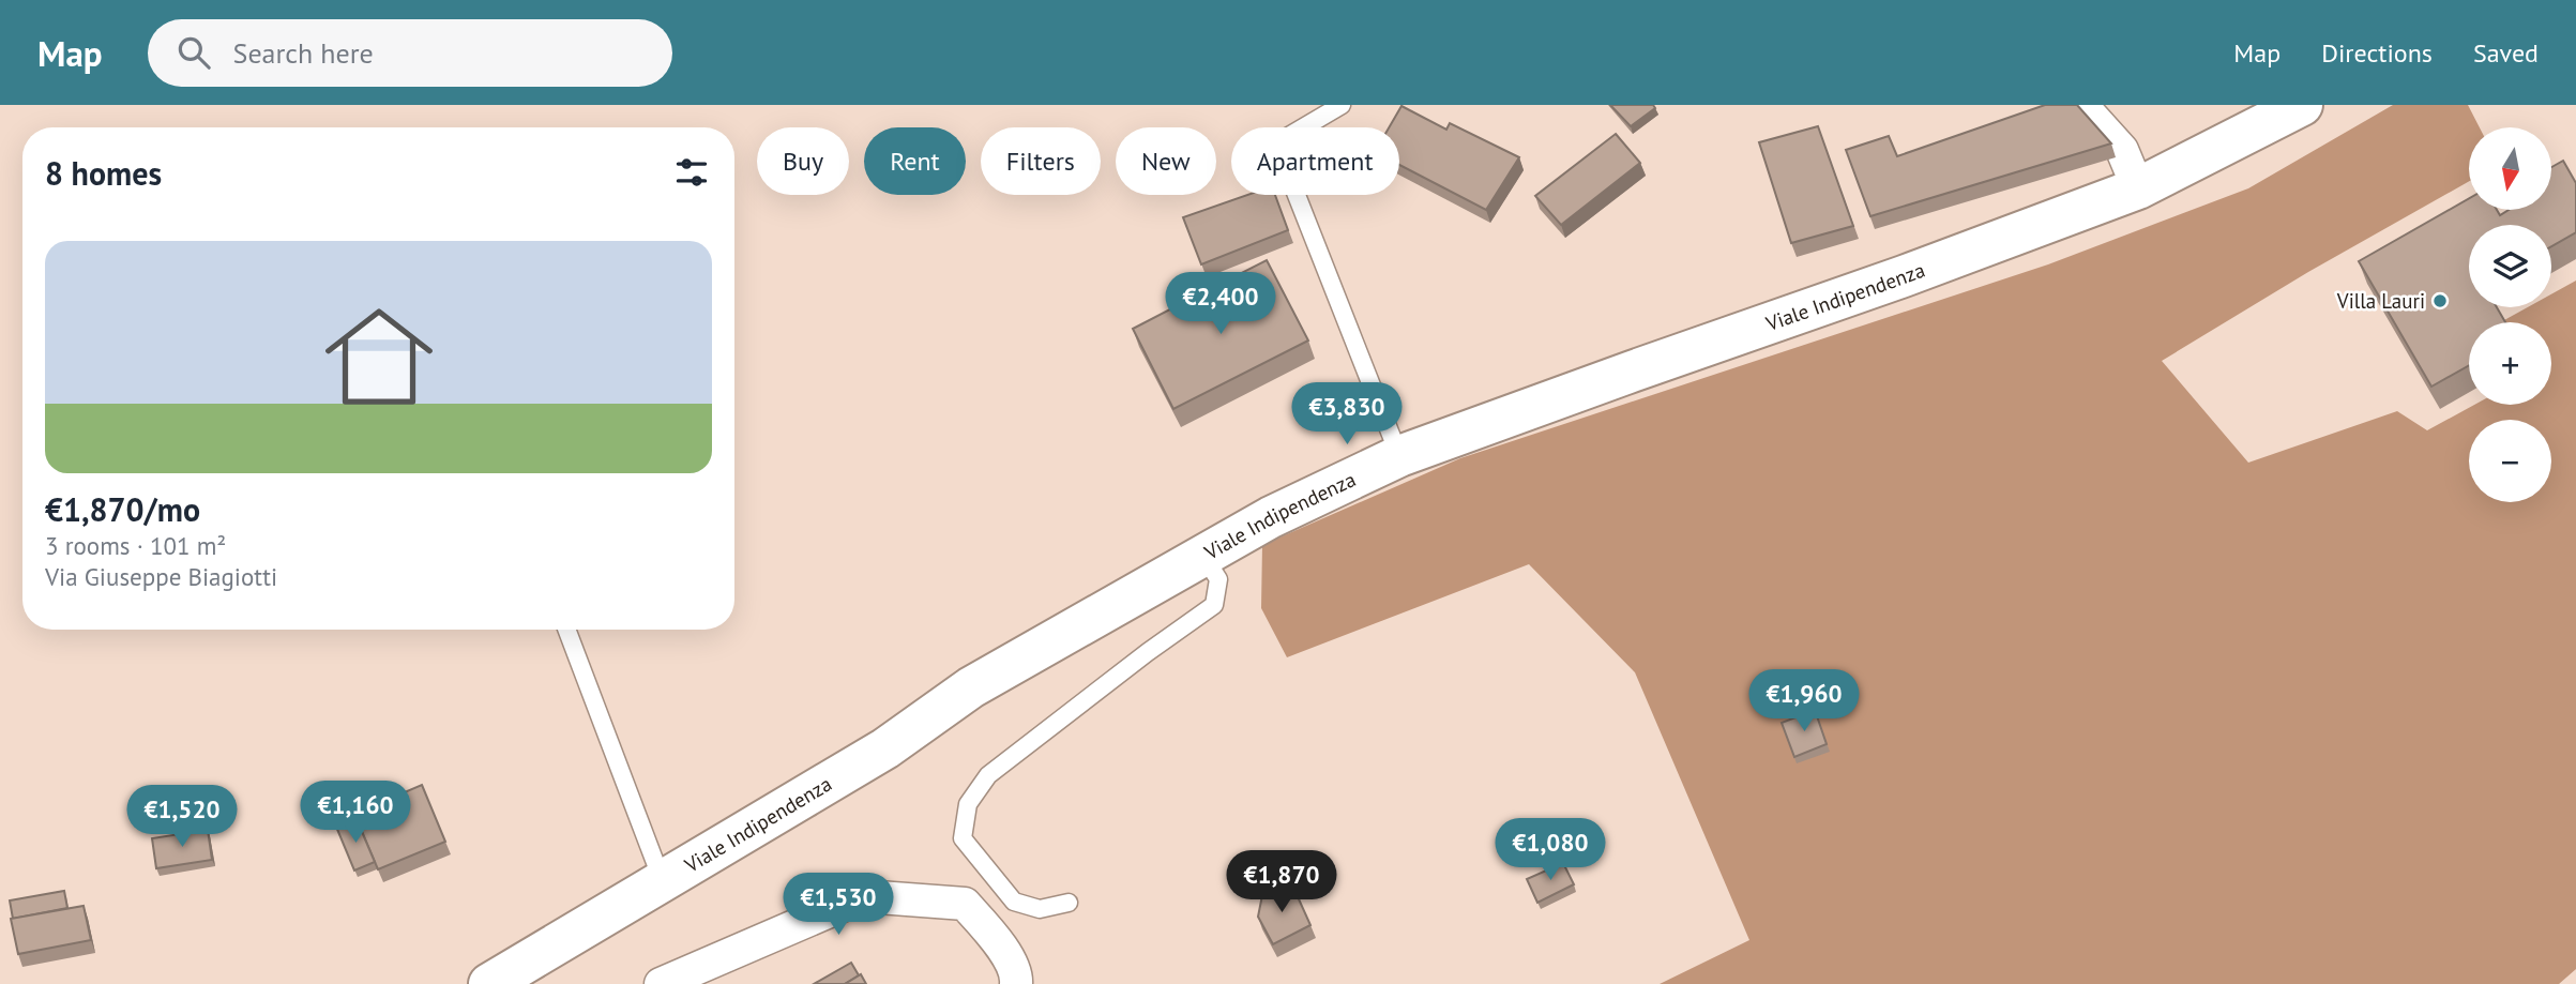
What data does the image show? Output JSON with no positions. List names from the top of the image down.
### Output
{
  "streets": {
    "main road": ["Viale Indipendenza"]
  },
  "places": ["Villa Lauri"],
  "north": "bottom",
  "page": {
    "header": "Map",
    "search": "Search here",
    "nav": ["Map", "Directions", "Saved"],
    "map_buttons": ["+", "−"],
    "chip": [
      "Buy",
      "Rent",
      "Filters",
      "New",
      "Apartment"
    ],
    "heading": "8 homes",
    "list": [
      {
        "name": "€1,870/mo",
        "note": "3 rooms · 101 m² · Via Giuseppe Biagiotti"
      }
    ],
    "price": [
      "€2,400",
      "€3,830",
      "€1,960",
      "€1,160",
      "€1,520",
      "€1,080",
      "€1,870",
      "€1,530"
    ]
  }
}
